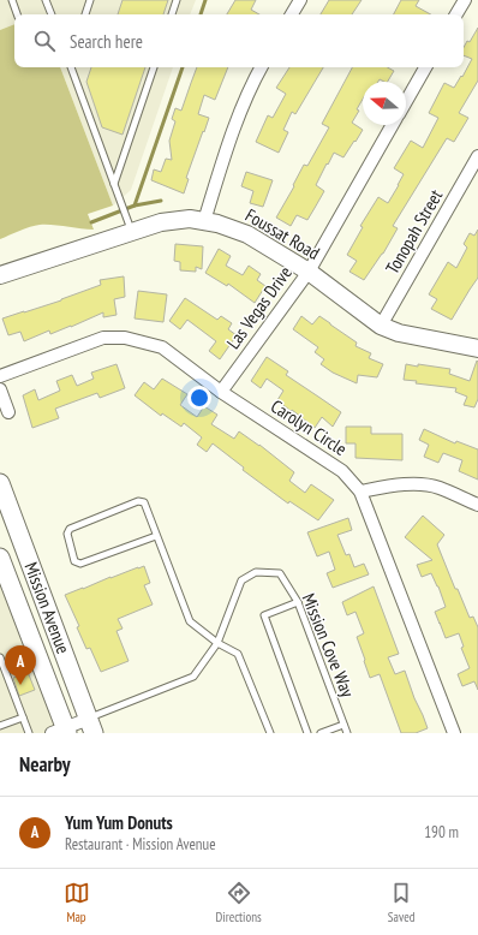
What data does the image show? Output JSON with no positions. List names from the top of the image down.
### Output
{
  "streets": {
    "main road": ["Foussat Road", "Mission Avenue"],
    "street": ["Tonopah Street", "Las Vegas Drive", "Carolyn Circle"],
    "lane": ["Mission Cove Way"]
  },
  "crossings": [
    ["Tonopah Street", "Foussat Road"],
    ["Foussat Road", "Las Vegas Drive"],
    ["Las Vegas Drive", "Carolyn Circle"],
    ["Mission Avenue", "Mission Cove Way"]
  ],
  "north": "left",
  "page": {
    "search": "Search here",
    "pins": "A",
    "heading": "Nearby",
    "list": [
      {
        "mark": "A",
        "name": "Yum Yum Donuts",
        "note": "Restaurant · Mission Avenue",
        "value": "190 m"
      }
    ],
    "nav": ["Map", "Directions", "Saved"]
  }
}
